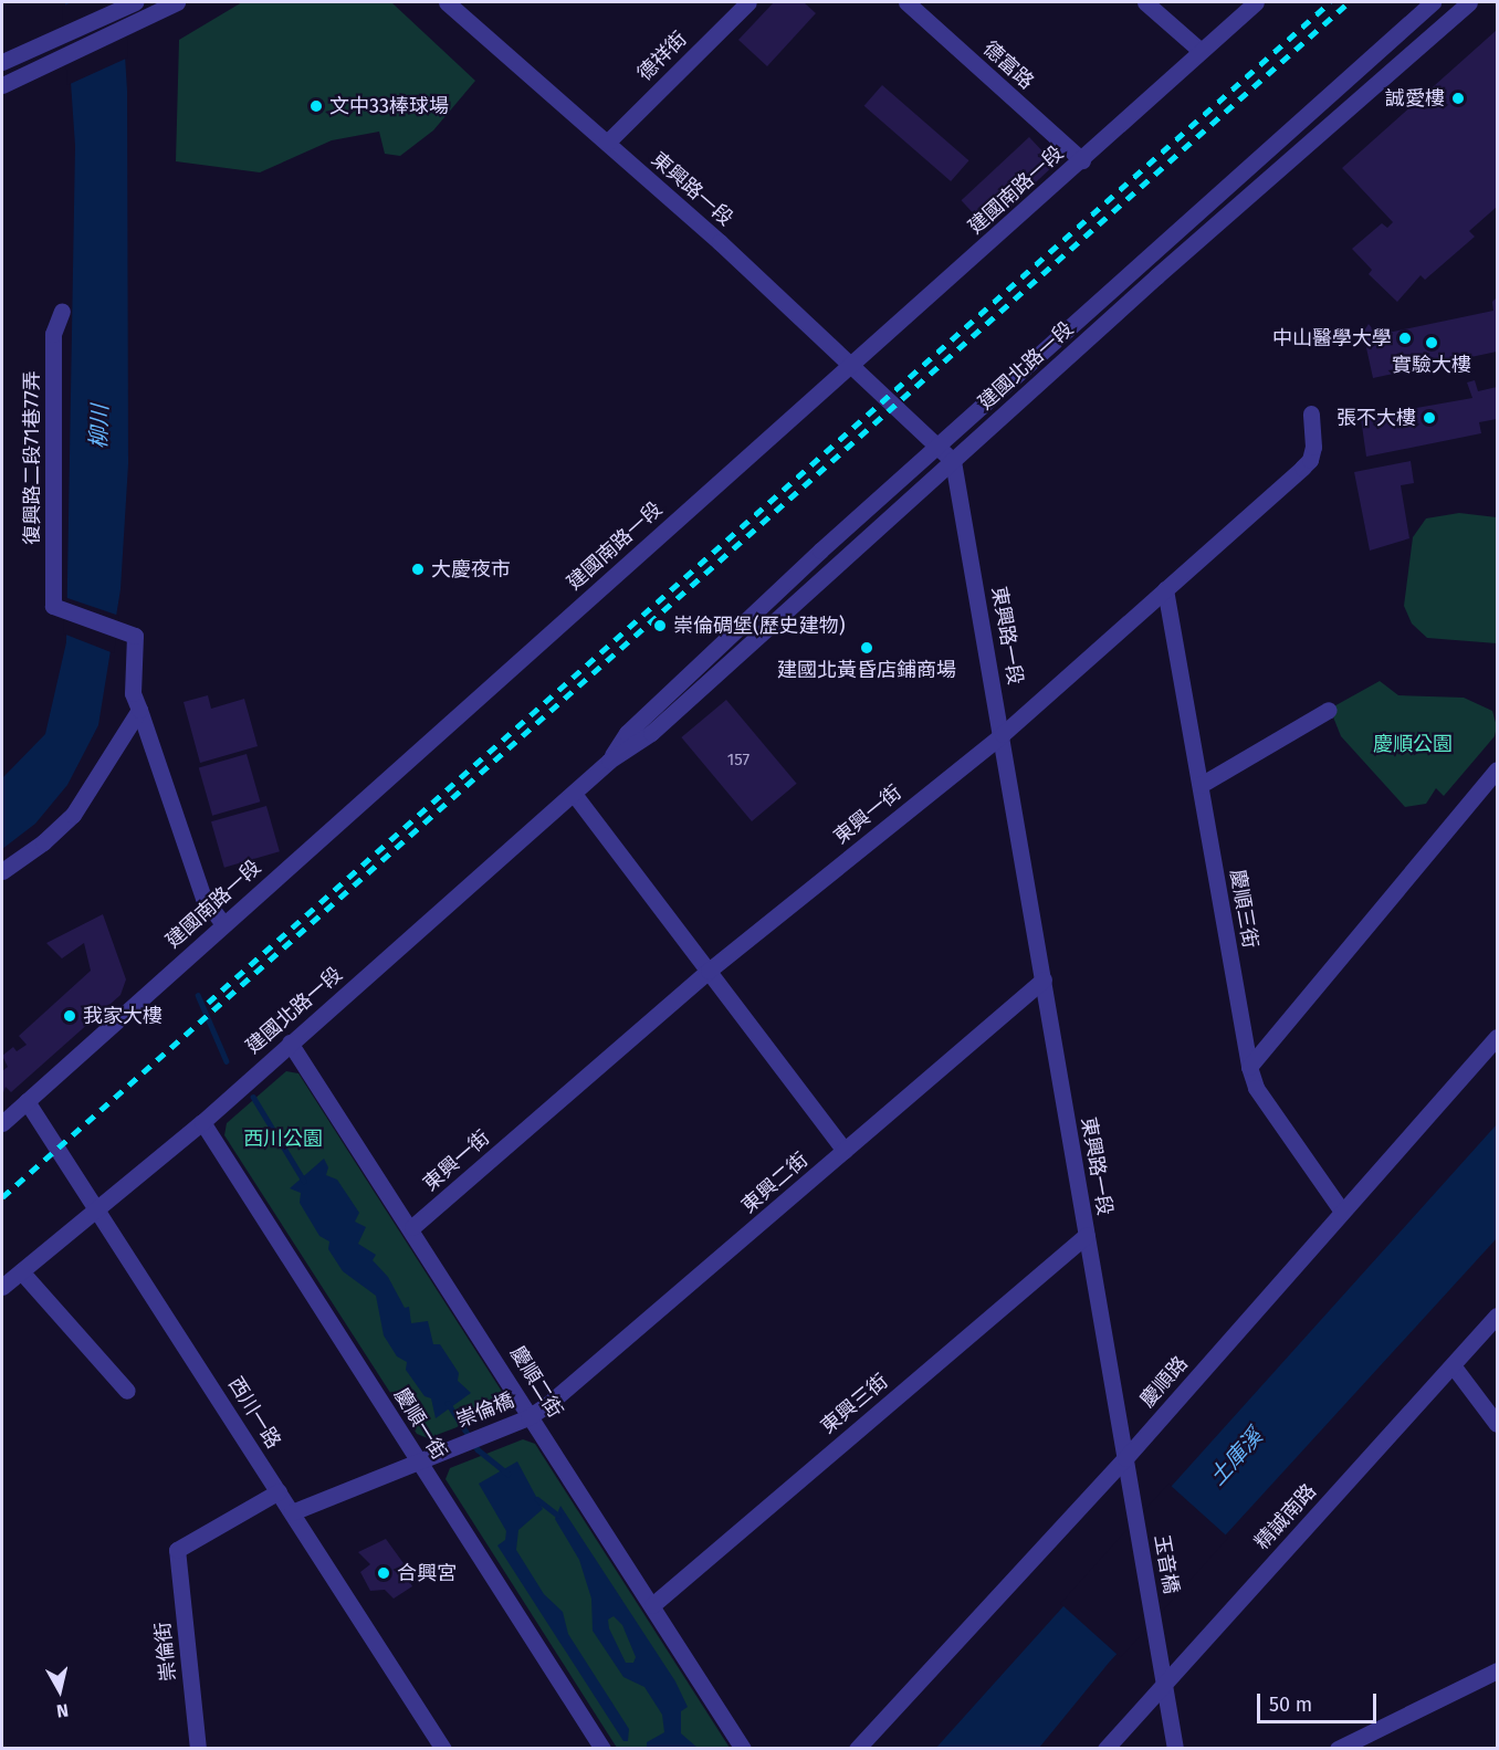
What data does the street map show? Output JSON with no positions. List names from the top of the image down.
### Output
{
  "streets": {
    "street": [
      "德祥街",
      "德富路",
      "東興路一段",
      "建國南路一段",
      "建國北路一段",
      "復興路二段71巷77弄",
      "東興一街",
      "慶順三街",
      "東興二街",
      "慶順二街",
      "慶順路",
      "東興三街",
      "崇倫橋",
      "西川一路",
      "慶順一街",
      "精誠南路",
      "玉音橋",
      "崇倫街"
    ]
  },
  "crossings": [
    ["德祥街", "東興路一段"],
    ["德富路", "建國南路一段"],
    ["東興路一段", "建國南路一段"],
    ["東興路一段", "建國北路一段"],
    ["東興路一段", "東興一街"],
    ["東興路一段", "東興二街"],
    ["東興路一段", "慶順路"],
    ["東興路一段", "東興三街"],
    ["東興路一段", "玉音橋"],
    ["建國南路一段", "西川一路"],
    ["建國北路一段", "慶順二街"],
    ["建國北路一段", "西川一路"],
    ["建國北路一段", "慶順一街"],
    ["東興一街", "慶順三街"],
    ["東興一街", "慶順二街"],
    ["慶順三街", "慶順路"],
    ["東興二街", "慶順二街"],
    ["東興二街", "崇倫橋"],
    ["慶順二街", "東興三街"],
    ["慶順二街", "崇倫橋"],
    ["崇倫橋", "慶順一街"],
    ["西川一路", "崇倫街"],
    ["精誠南路", "玉音橋"]
  ],
  "water": ["柳川", "土庫溪"],
  "parks": ["慶順公園", "西川公園"],
  "places": [
    "誠愛樓",
    "文中33棒球場",
    "中山醫學大學",
    "實驗大樓",
    "張不大樓",
    "大慶夜市",
    "崇倫碉堡(歷史建物)",
    "建國北黃昏店鋪商場",
    "我家大樓",
    "合興宮"
  ],
  "house_numbers": ["157"],
  "scale_bar": "50 m",
  "north": "bottom"
}
